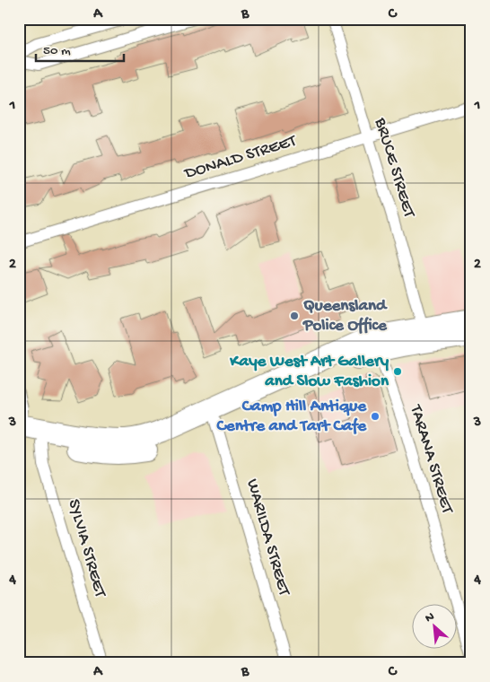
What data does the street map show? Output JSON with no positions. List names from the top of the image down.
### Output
{
  "streets": {
    "street": [
      "DONALD STREET",
      "BRUCE STREET",
      "TARANA STREET",
      "WARILDA STREET",
      "SYLVIA STREET"
    ]
  },
  "crossings": [
    ["DONALD STREET", "BRUCE STREET"]
  ],
  "places": ["Queensland Police Office", "Kaye West Art Gallery and Slow Fashion", "Camp Hill Antique Centre and Tart Cafe"],
  "scale_bar": "50 m",
  "north": "top left",
  "grid": {
    "columns": ["A", "B", "C"],
    "rows": [
      "1",
      "2",
      "3",
      "4"
    ]
  }
}
